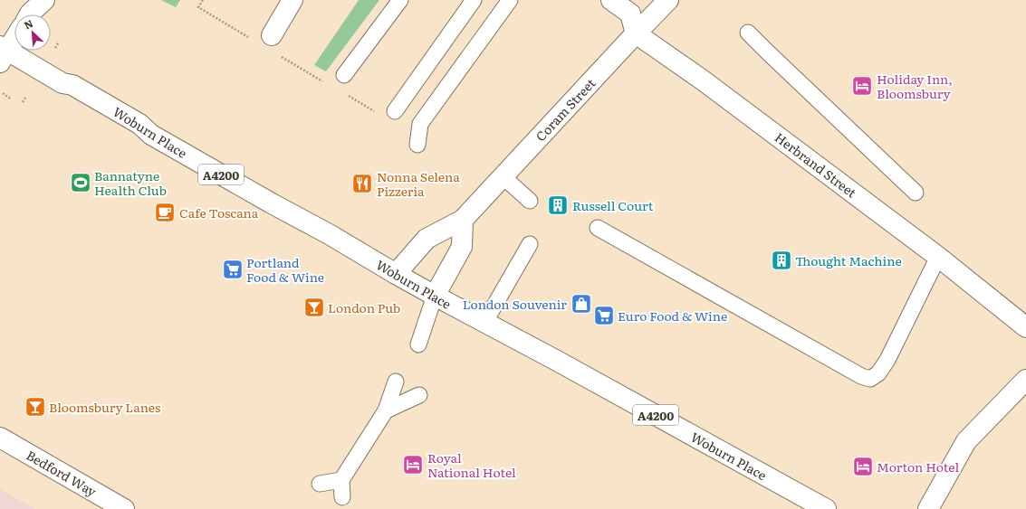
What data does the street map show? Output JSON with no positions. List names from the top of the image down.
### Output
{
  "streets": {
    "street": [
      "Coram Street",
      "Woburn Place",
      "Herbrand Street",
      "A4200",
      "Bedford Way"
    ]
  },
  "crossings": [
    ["Coram Street", "Woburn Place"],
    ["Coram Street", "Herbrand Street"]
  ],
  "places": {
    "hotel": ["Holiday Inn, Bloomsbury", "Royal National Hotel", "Morton Hotel"],
    "sports": ["Bannatyne Health Club"],
    "restaurant": ["Nonna Selena Pizzeria"],
    "building": ["Russell Court", "Thought Machine"],
    "cafe": ["Cafe Toscana"],
    "supermarket": ["Portland Food & Wine", "Euro Food & Wine"],
    "shop": ["London Souvenir"],
    "bar": ["London Pub", "Bloomsbury Lanes"]
  },
  "north": "top left"
}
